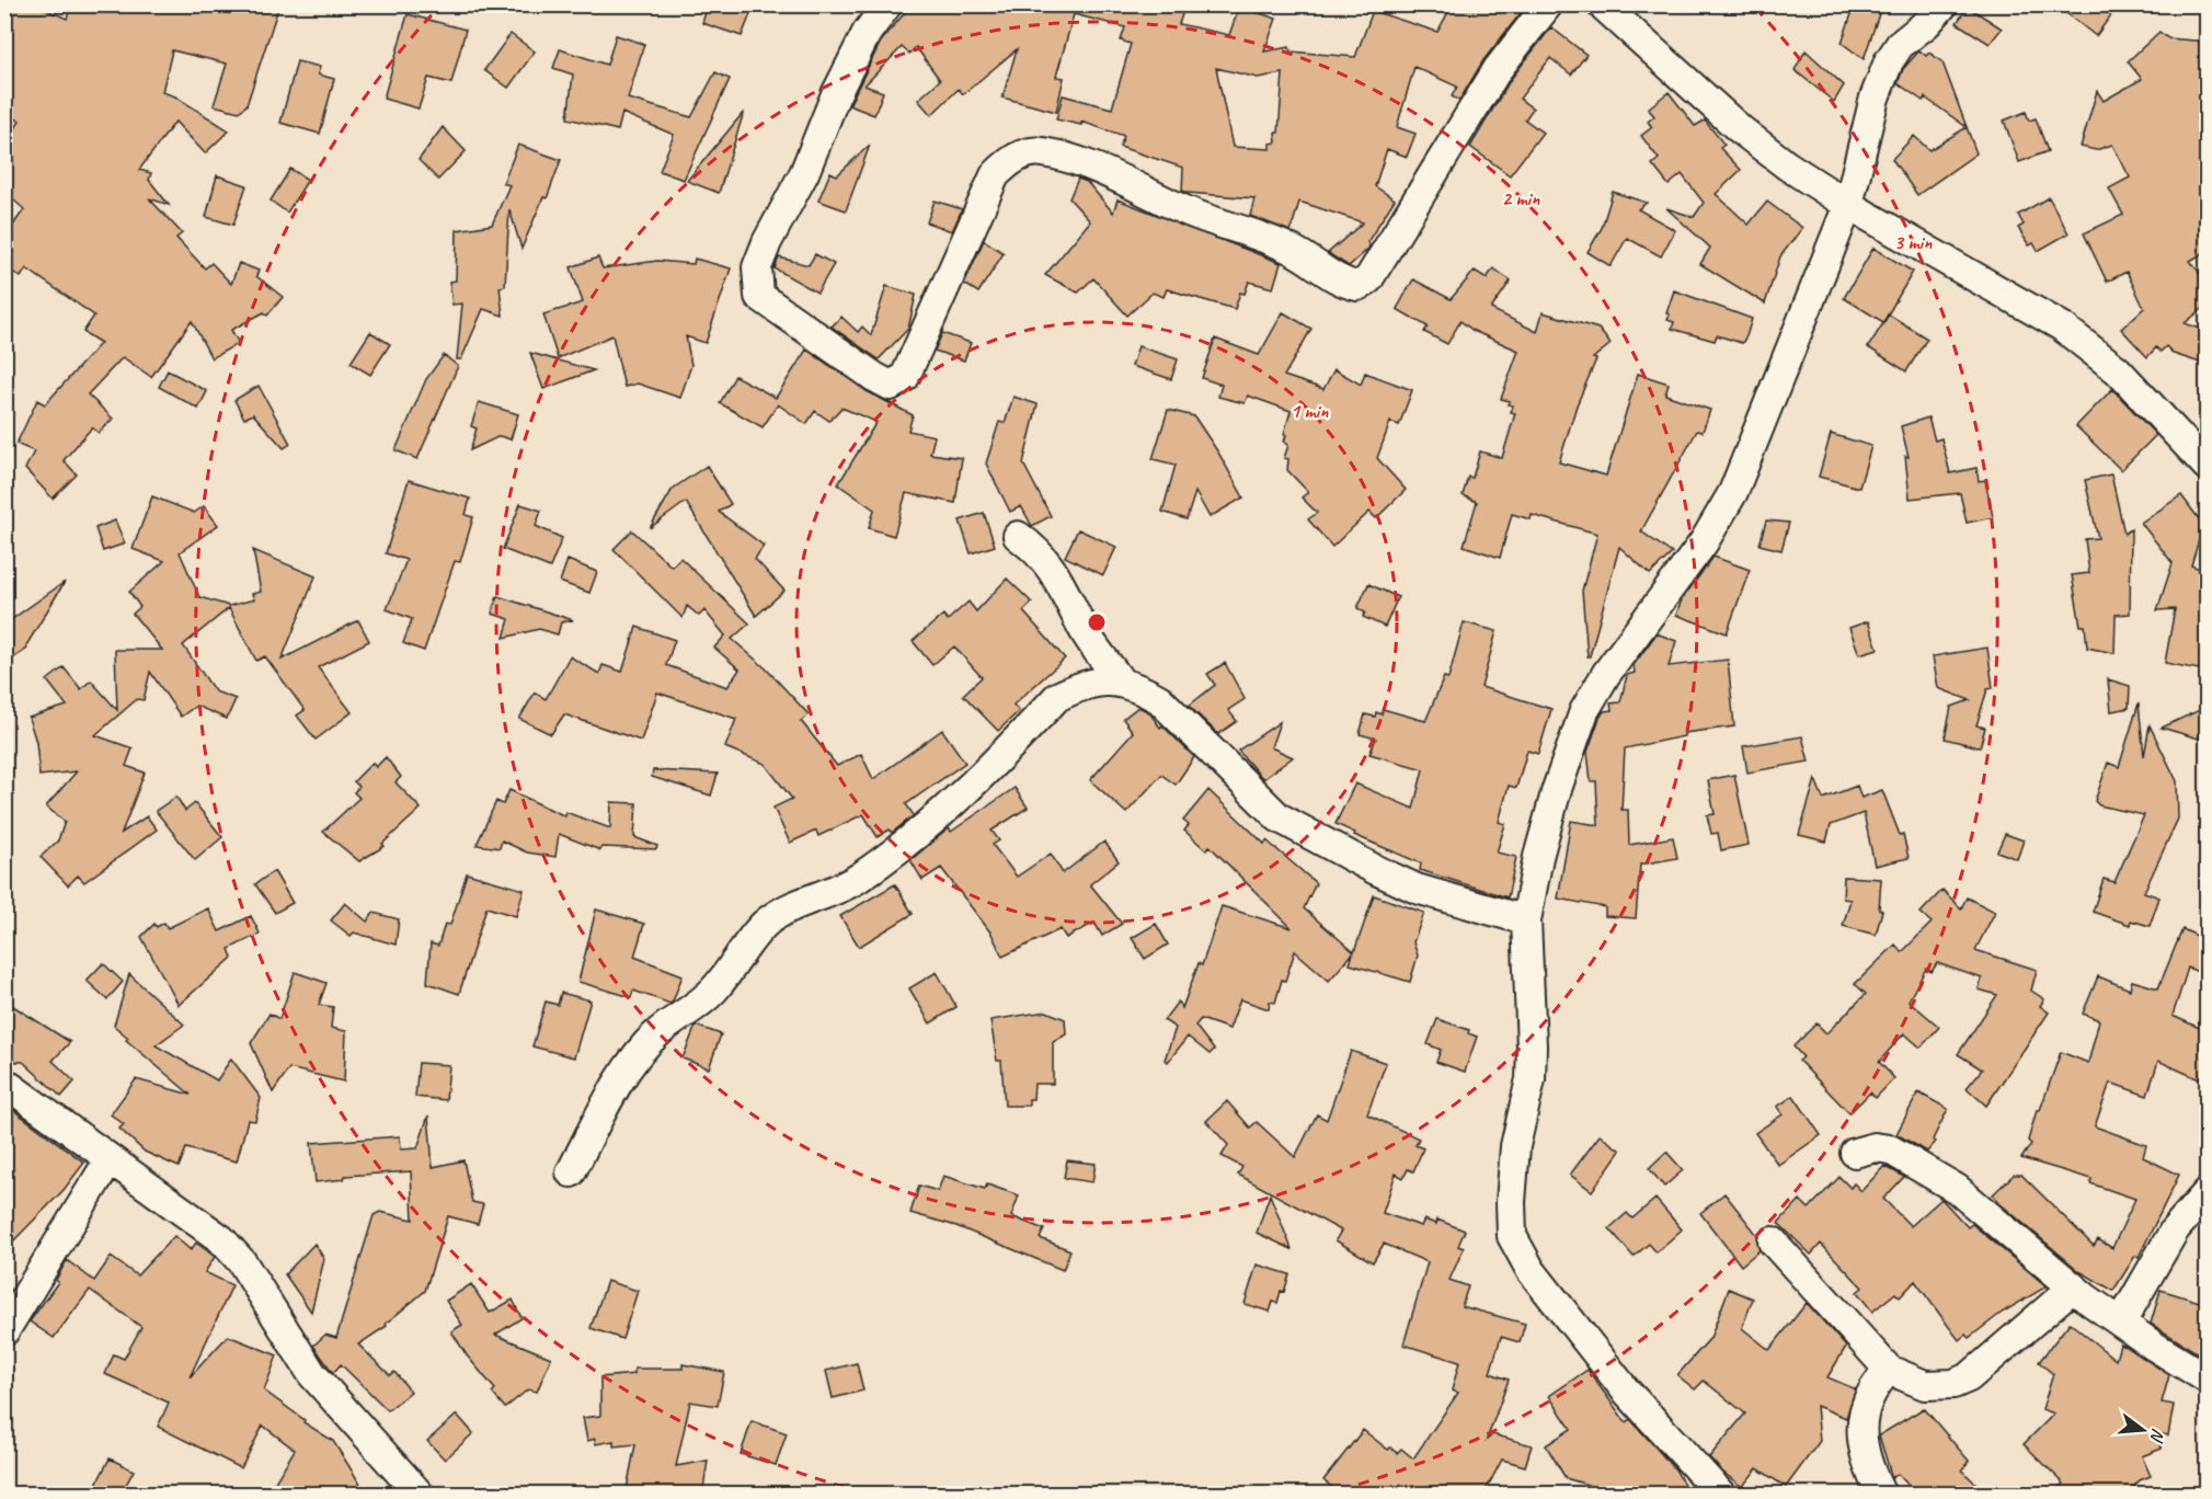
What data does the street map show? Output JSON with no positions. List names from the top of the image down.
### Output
{
  "north": "right",
  "rings": ["2 min", "3 min", "1 min"]
}
